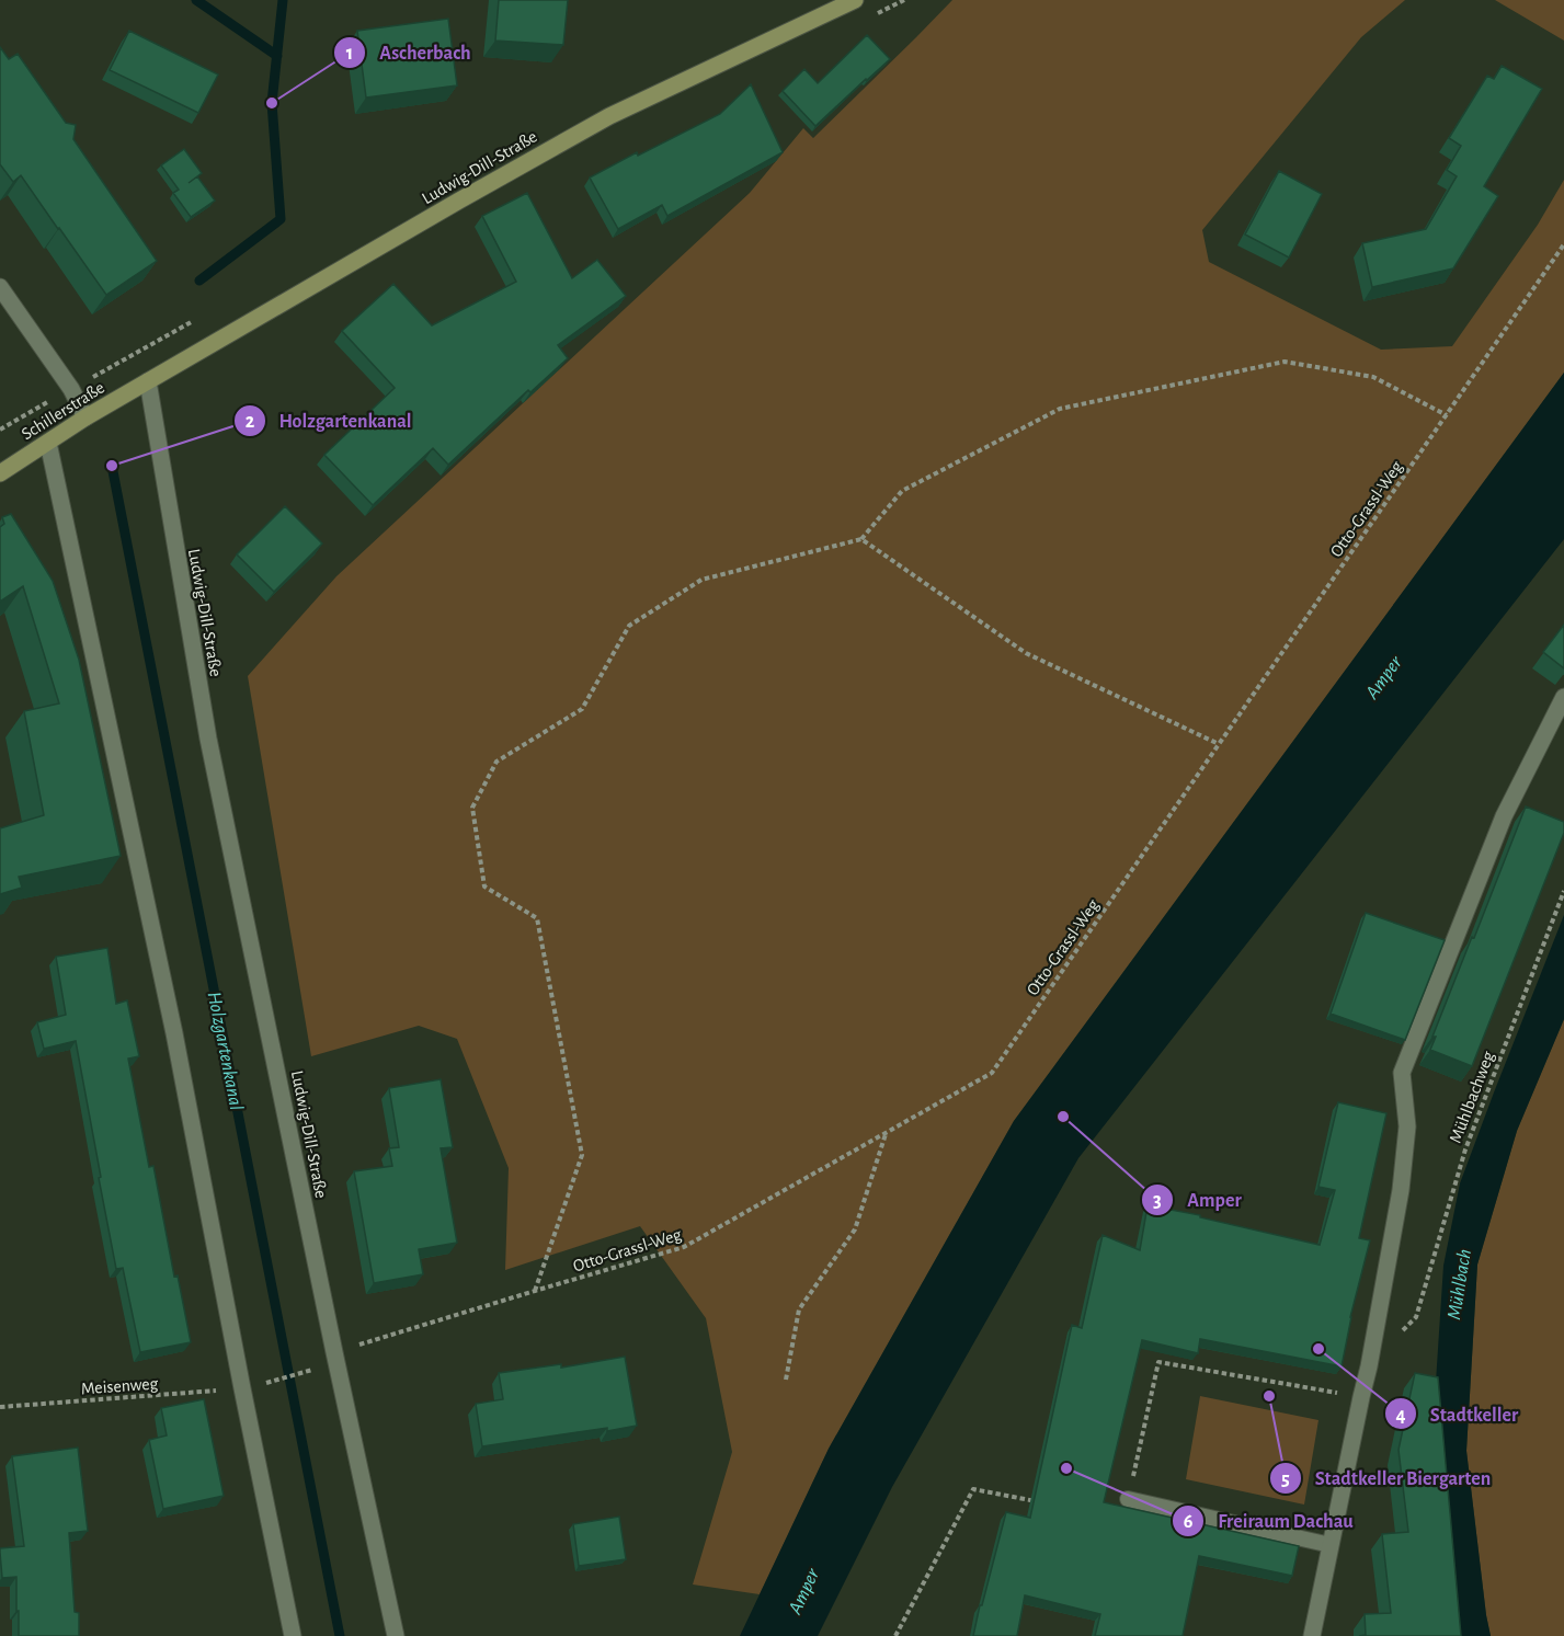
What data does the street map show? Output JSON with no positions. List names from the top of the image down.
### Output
{
  "streets": {
    "street": ["Ludwig-Dill-Straße", "Schillerstraße"],
    "path": ["Otto-Grassl-Weg", "Mühlbachweg", "Meisenweg"]
  },
  "crossings": [
    ["Ludwig-Dill-Straße", "Schillerstraße"],
    ["Ludwig-Dill-Straße", "Otto-Grassl-Weg"]
  ],
  "water": ["Amper", "Holzgartenkanal", "Mühlbach"],
  "places": [
    "Ascherbach",
    "Holzgartenkanal",
    "Amper",
    "Stadtkeller",
    "Stadtkeller Biergarten",
    "Freiraum Dachau"
  ]
}
